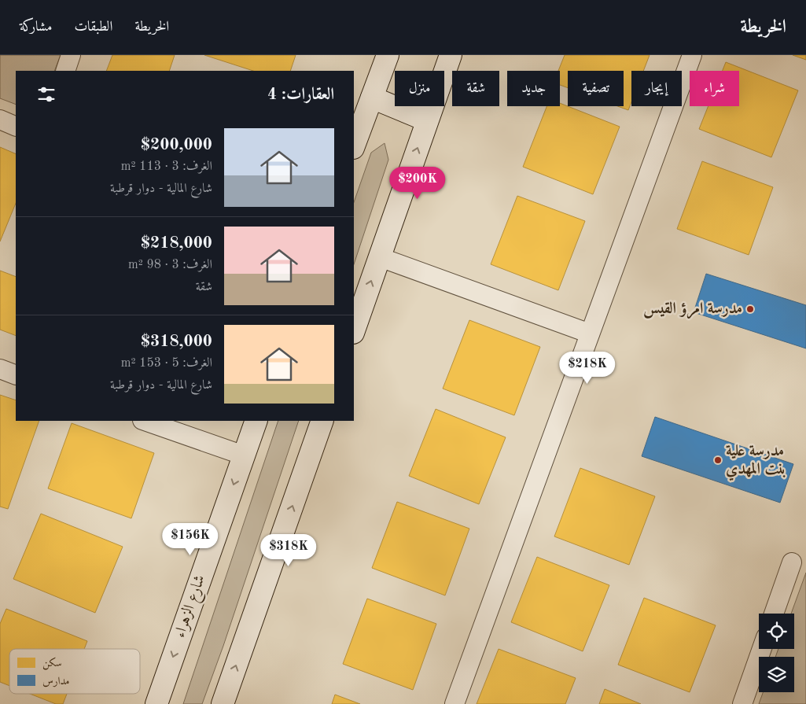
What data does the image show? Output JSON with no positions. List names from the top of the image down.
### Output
{
  "streets": {
    "main road": ["شارع الزهراء"]
  },
  "places": ["مدرسة امرؤ القيس", "مدرسة علية بنت المهدي"],
  "legend": ["سكن", "مدارس"],
  "page": {
    "header": "الخريطة",
    "nav": ["الخريطة", "الطبقات", "مشاركة"],
    "chip": [
      "شراء",
      "إيجار",
      "تصفية",
      "جديد",
      "شقة",
      "منزل"
    ],
    "heading": "العقارات: 4",
    "list": [
      {
        "name": "$200,000",
        "note": "الغرف: 3 · 113 m² · شارع المالية - دوار قرطبة"
      },
      {
        "name": "$218,000",
        "note": "الغرف: 3 · 98 m² · شقة"
      },
      {
        "name": "$318,000",
        "note": "الغرف: 5 · 153 m² · شارع المالية - دوار قرطبة"
      }
    ],
    "price": [
      "$200K",
      "$218K",
      "$156K",
      "$318K"
    ]
  }
}
